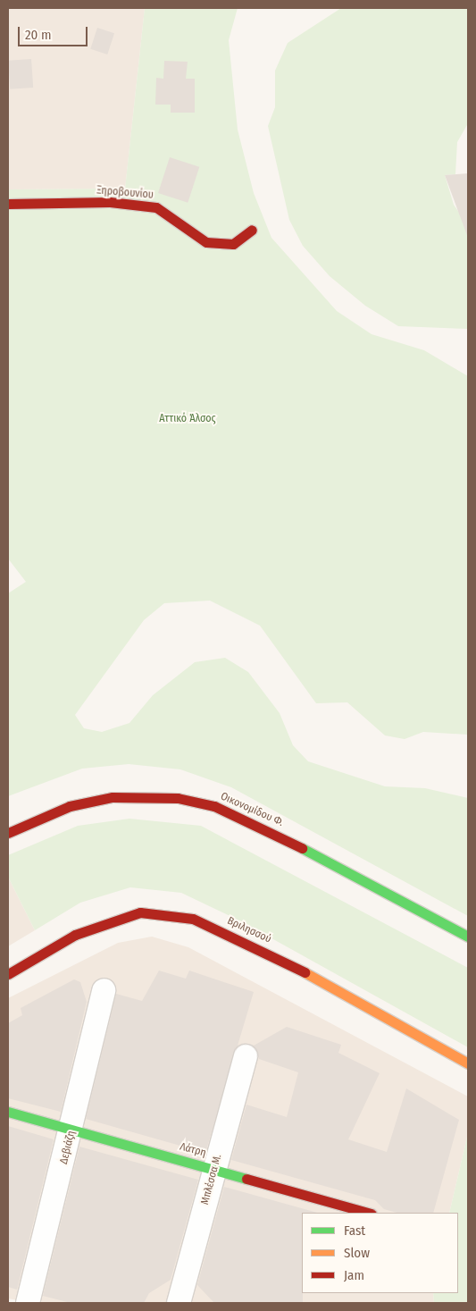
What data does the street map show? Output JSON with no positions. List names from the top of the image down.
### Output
{
  "streets": {
    "street": [
      "Ξηροβουνίου",
      "Οικονομίδου Φ.",
      "Βριλησσού",
      "Δεβιάζη",
      "Λάτρη",
      "Μπλέσσα Μ."
    ]
  },
  "crossings": [
    ["Δεβιάζη", "Λάτρη"],
    ["Λάτρη", "Μπλέσσα Μ."]
  ],
  "parks": ["Αττικό Άλσος"],
  "legend": ["Fast", "Slow", "Jam"],
  "scale_bar": "20 m"
}
